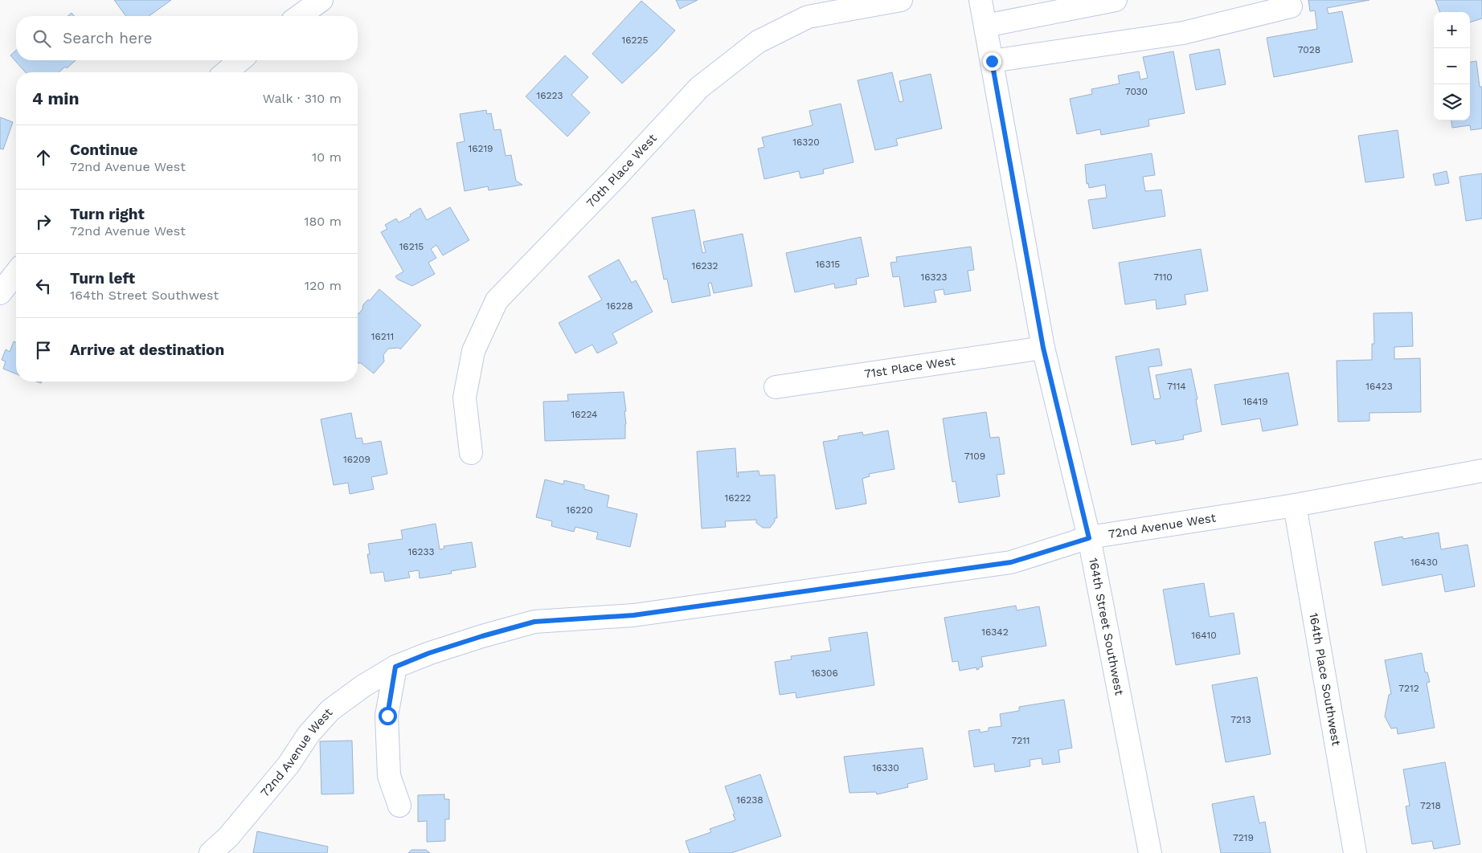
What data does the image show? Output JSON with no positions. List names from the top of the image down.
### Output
{
  "streets": {
    "street": [
      "70th Place West",
      "71st Place West",
      "72nd Avenue West",
      "164th Street Southwest",
      "164th Place Southwest"
    ]
  },
  "crossings": [
    ["71st Place West", "164th Street Southwest"],
    ["72nd Avenue West", "164th Street Southwest"],
    ["72nd Avenue West", "164th Place Southwest"]
  ],
  "house_numbers": [
    "16225",
    "7028",
    "7030",
    "16223",
    "16320",
    "16219",
    "16215",
    "16315",
    "16232",
    "16323",
    "7110",
    "16228",
    "16211",
    "7114",
    "16423",
    "16419",
    "16224",
    "7109",
    "16209",
    "16222",
    "16220",
    "16233",
    "16430",
    "16342",
    "16410",
    "16306",
    "7212",
    "7213",
    "7211",
    "16330",
    "16238",
    "7218",
    "7219"
  ],
  "page": {
    "map_buttons": ["+", "−"],
    "search": "Search here",
    "heading": ["4 min", "Walk · 310 m"],
    "list": [
      ["Continue", "72nd Avenue West", "10 m"],
      ["Turn right", "72nd Avenue West", "180 m"],
      ["Turn left", "164th Street Southwest", "120 m"],
      "Arrive at destination"
    ]
  }
}
